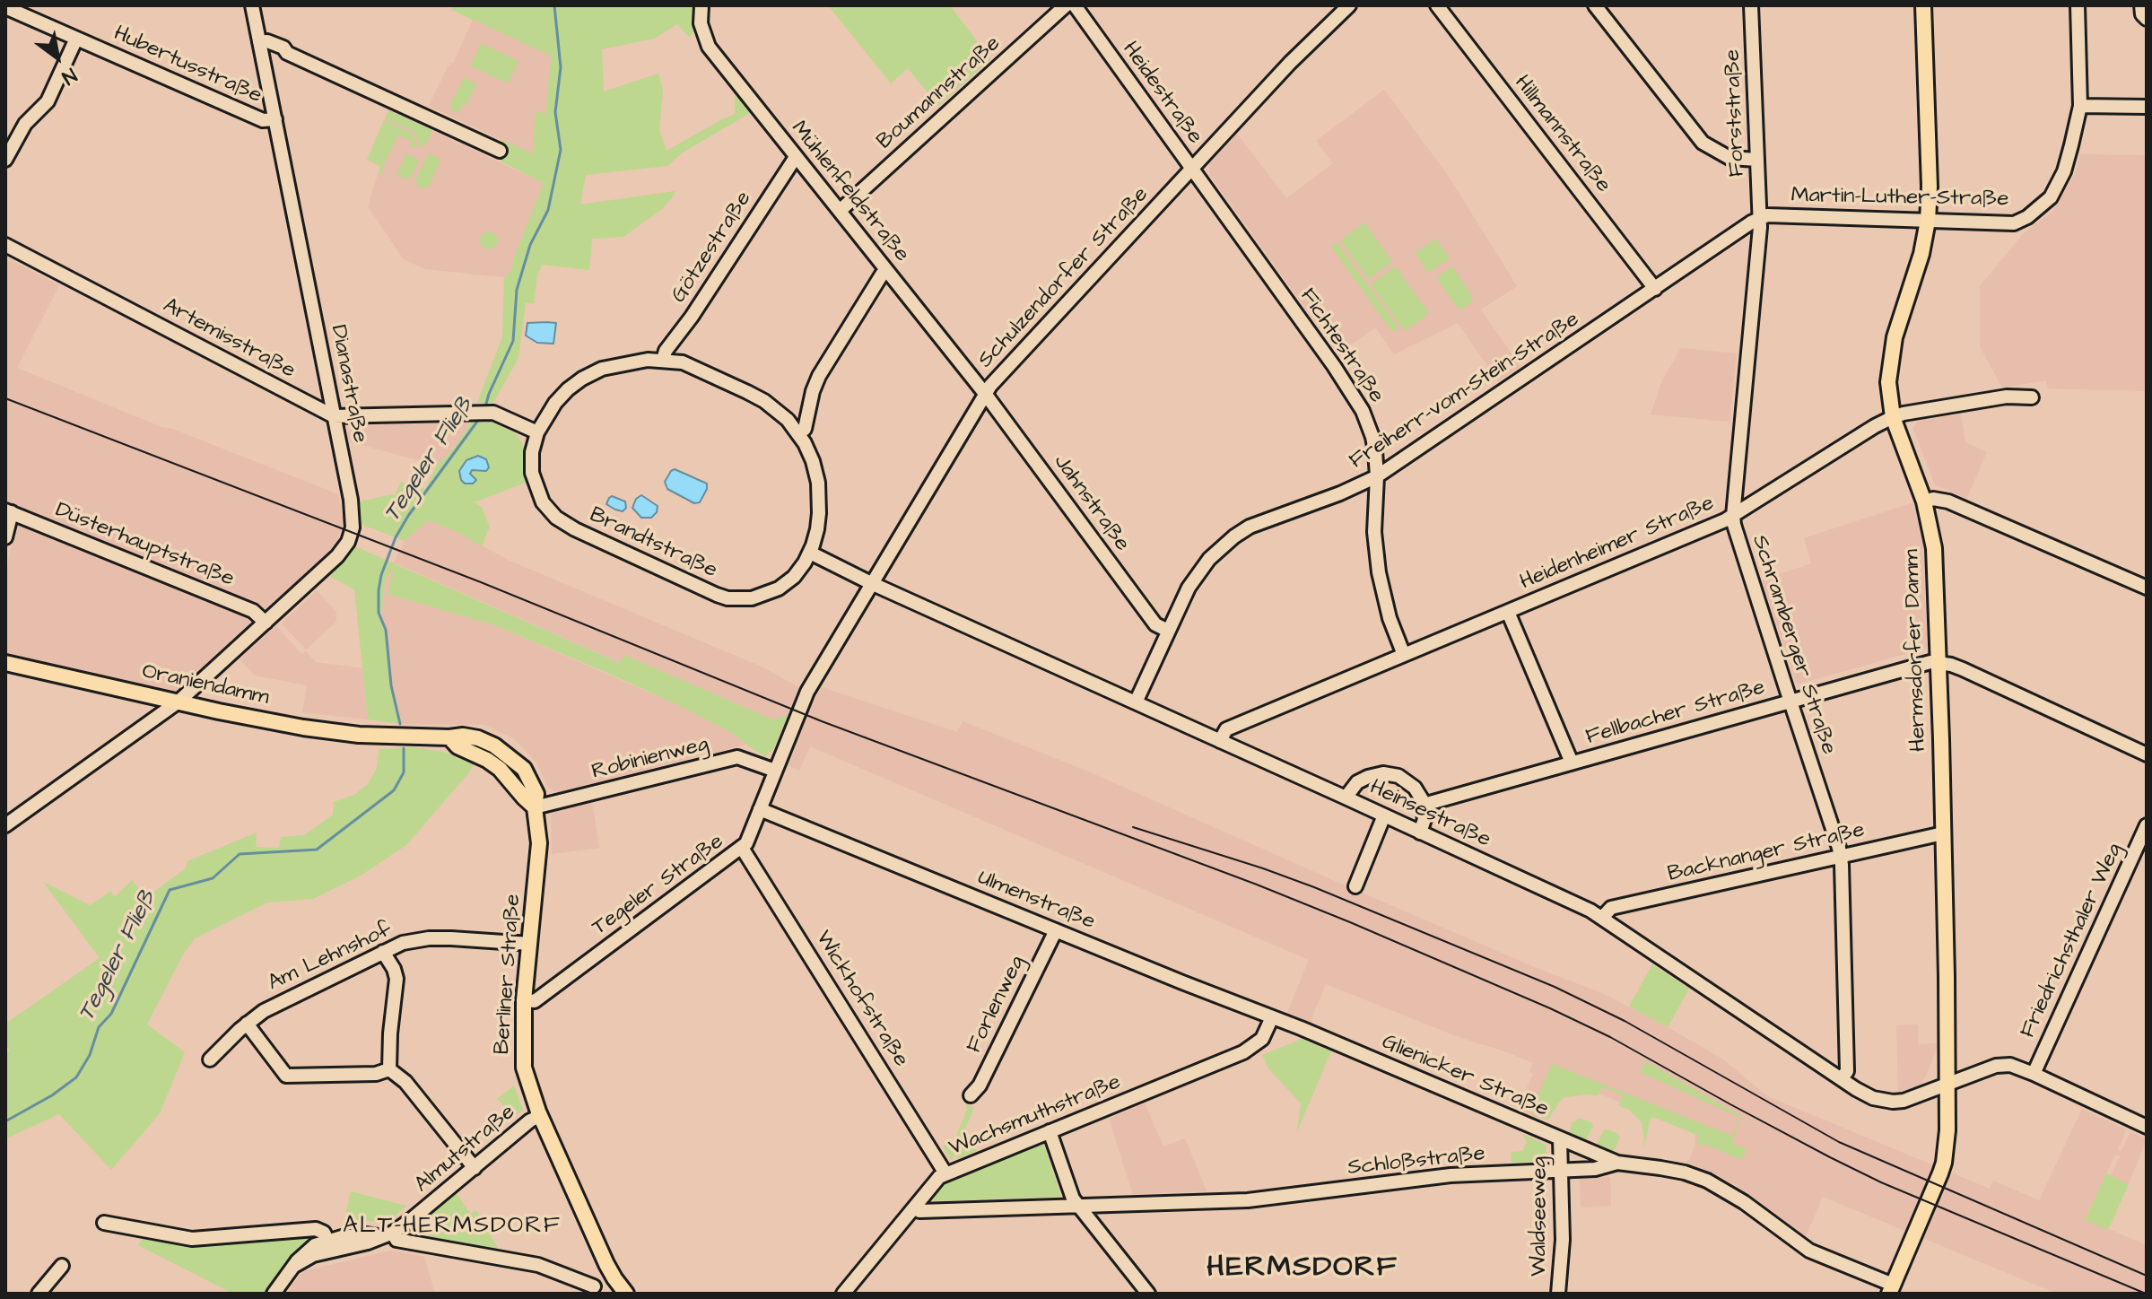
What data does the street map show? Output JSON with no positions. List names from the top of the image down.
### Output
{
  "streets": {
    "main road": ["Hermsdorfer Damm", "Oraniendamm", "Berliner Straße"],
    "street": [
      "Hubertusstraße",
      "Boumannstraße",
      "Heidestraße",
      "Forststraße",
      "Hillmannstraße",
      "Mühlenfeldstraße",
      "Martin-Luther-Straße",
      "Götzestraße",
      "Schulzendorfer Straße",
      "Artemisstraße",
      "Fichtestraße",
      "Dianastraße",
      "Freiherr-vom-Stein-Straße",
      "Jahnstraße",
      "Brandtstraße",
      "Heidenheimer Straße",
      "Düsterhauptstraße",
      "Schramberger Straße",
      "Fellbacher Straße",
      "Robinienweg",
      "Heinsestraße",
      "Backnanger Straße",
      "Tegeler Straße",
      "Ulmenstraße",
      "Friedrichsthaler Weg",
      "Am Lehnshof",
      "Wickhofstraße",
      "Forlenweg",
      "Glienicker Straße",
      "Wachsmuthstraße",
      "Almutstraße",
      "Schloßstraße",
      "Waldseeweg"
    ]
  },
  "crossings": [
    ["Hubertusstraße", "Dianastraße"],
    ["Boumannstraße", "Mühlenfeldstraße"],
    ["Heidestraße", "Schulzendorfer Straße"],
    ["Heidestraße", "Fichtestraße"],
    ["Forststraße", "Martin-Luther-Straße"],
    ["Forststraße", "Freiherr-vom-Stein-Straße"],
    ["Forststraße", "Schramberger Straße"],
    ["Hillmannstraße", "Freiherr-vom-Stein-Straße"],
    ["Mühlenfeldstraße", "Götzestraße"],
    ["Mühlenfeldstraße", "Schulzendorfer Straße"],
    ["Mühlenfeldstraße", "Jahnstraße"],
    ["Martin-Luther-Straße", "Freiherr-vom-Stein-Straße"],
    ["Martin-Luther-Straße", "Schramberger Straße"],
    ["Martin-Luther-Straße", "Hermsdorfer Damm"],
    ["Götzestraße", "Brandtstraße"],
    ["Schulzendorfer Straße", "Fichtestraße"],
    ["Schulzendorfer Straße", "Jahnstraße"],
    ["Schulzendorfer Straße", "Robinienweg"],
    ["Schulzendorfer Straße", "Heinsestraße"],
    ["Schulzendorfer Straße", "Tegeler Straße"],
    ["Artemisstraße", "Dianastraße"],
    ["Artemisstraße", "Brandtstraße"],
    ["Fichtestraße", "Freiherr-vom-Stein-Straße"],
    ["Fichtestraße", "Heidenheimer Straße"],
    ["Dianastraße", "Düsterhauptstraße"],
    ["Dianastraße", "Oraniendamm"],
    ["Freiherr-vom-Stein-Straße", "Jahnstraße"],
    ["Freiherr-vom-Stein-Straße", "Schramberger Straße"],
    ["Freiherr-vom-Stein-Straße", "Heinsestraße"],
    ["Heidenheimer Straße", "Schramberger Straße"],
    ["Heidenheimer Straße", "Hermsdorfer Damm"],
    ["Heidenheimer Straße", "Heinsestraße"],
    ["Schramberger Straße", "Fellbacher Straße"],
    ["Schramberger Straße", "Heinsestraße"],
    ["Schramberger Straße", "Backnanger Straße"],
    ["Hermsdorfer Damm", "Fellbacher Straße"],
    ["Hermsdorfer Damm", "Heinsestraße"],
    ["Hermsdorfer Damm", "Backnanger Straße"],
    ["Hermsdorfer Damm", "Schloßstraße"],
    ["Oraniendamm", "Robinienweg"],
    ["Oraniendamm", "Berliner Straße"],
    ["Robinienweg", "Tegeler Straße"],
    ["Robinienweg", "Berliner Straße"],
    ["Heinsestraße", "Backnanger Straße"],
    ["Heinsestraße", "Friedrichsthaler Weg"],
    ["Tegeler Straße", "Ulmenstraße"],
    ["Tegeler Straße", "Berliner Straße"],
    ["Tegeler Straße", "Wickhofstraße"],
    ["Ulmenstraße", "Forlenweg"],
    ["Ulmenstraße", "Glienicker Straße"],
    ["Ulmenstraße", "Wachsmuthstraße"],
    ["Am Lehnshof", "Berliner Straße"],
    ["Berliner Straße", "Almutstraße"],
    ["Wickhofstraße", "Wachsmuthstraße"],
    ["Glienicker Straße", "Schloßstraße"],
    ["Glienicker Straße", "Waldseeweg"],
    ["Wachsmuthstraße", "Schloßstraße"],
    ["Schloßstraße", "Waldseeweg"]
  ],
  "districts": ["ALT-HERMSDORF", "HERMSDORF"],
  "water": ["Tegeler Fließ"],
  "north": "bottom right"
}
